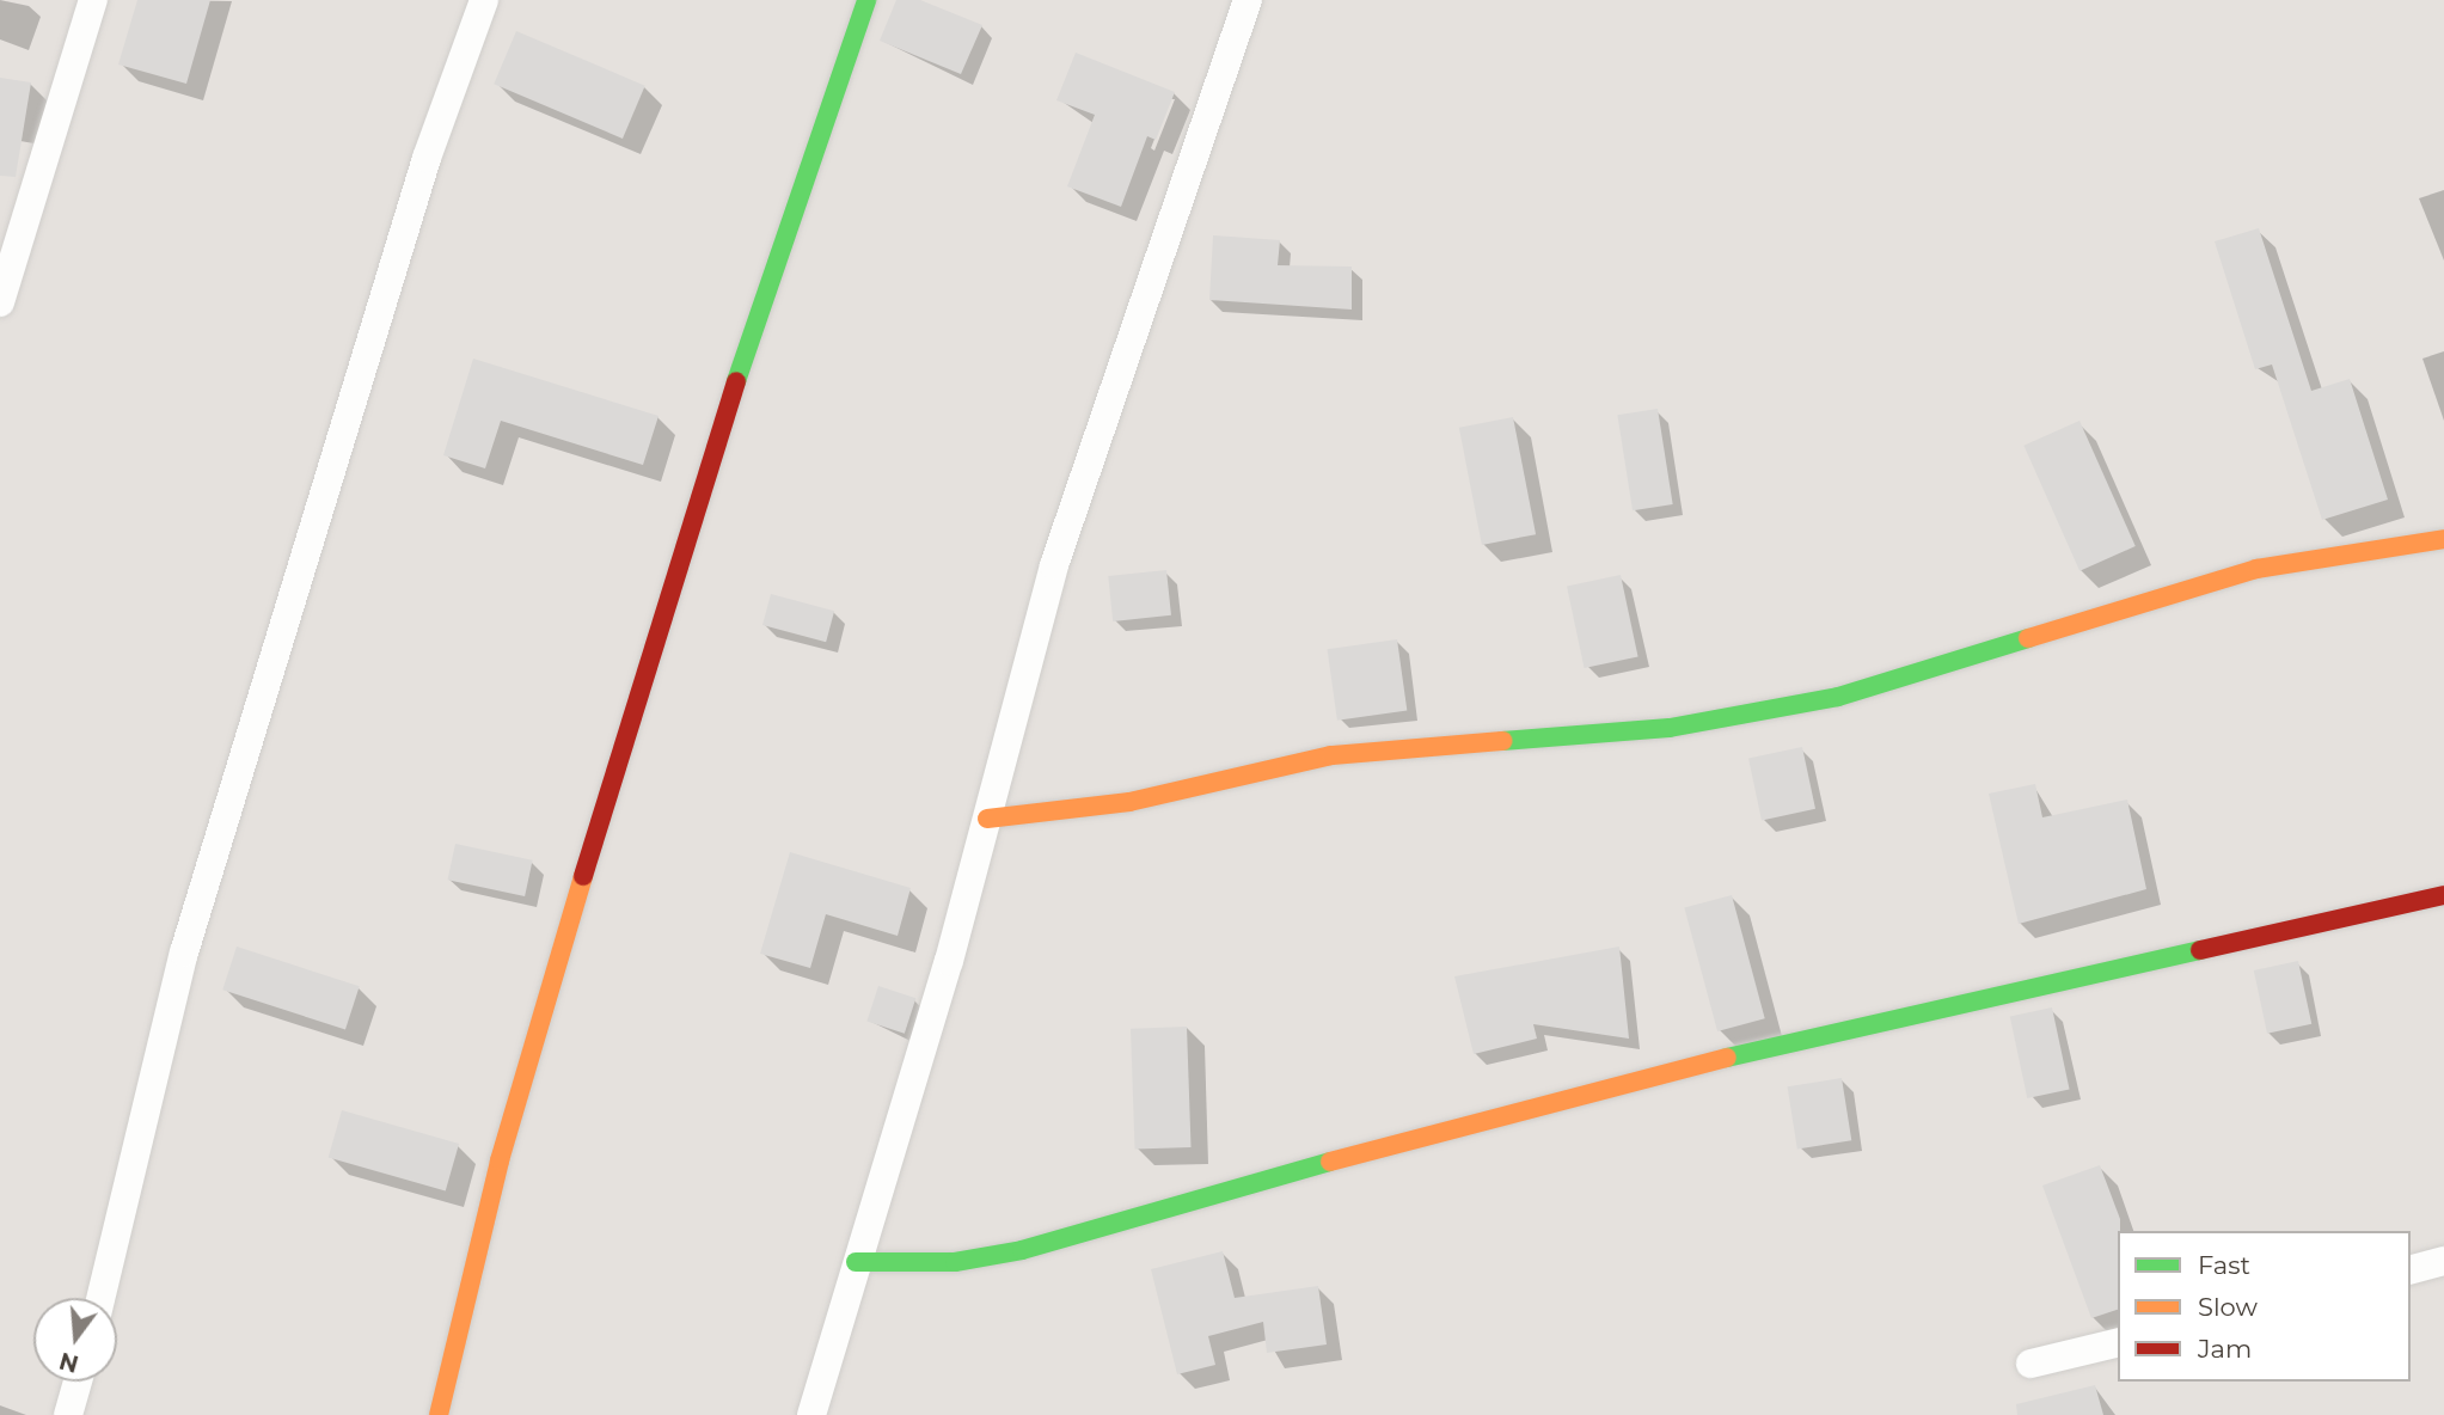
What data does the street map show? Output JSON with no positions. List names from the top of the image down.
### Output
{
  "legend": ["Fast", "Slow", "Jam"],
  "north": "bottom"
}
